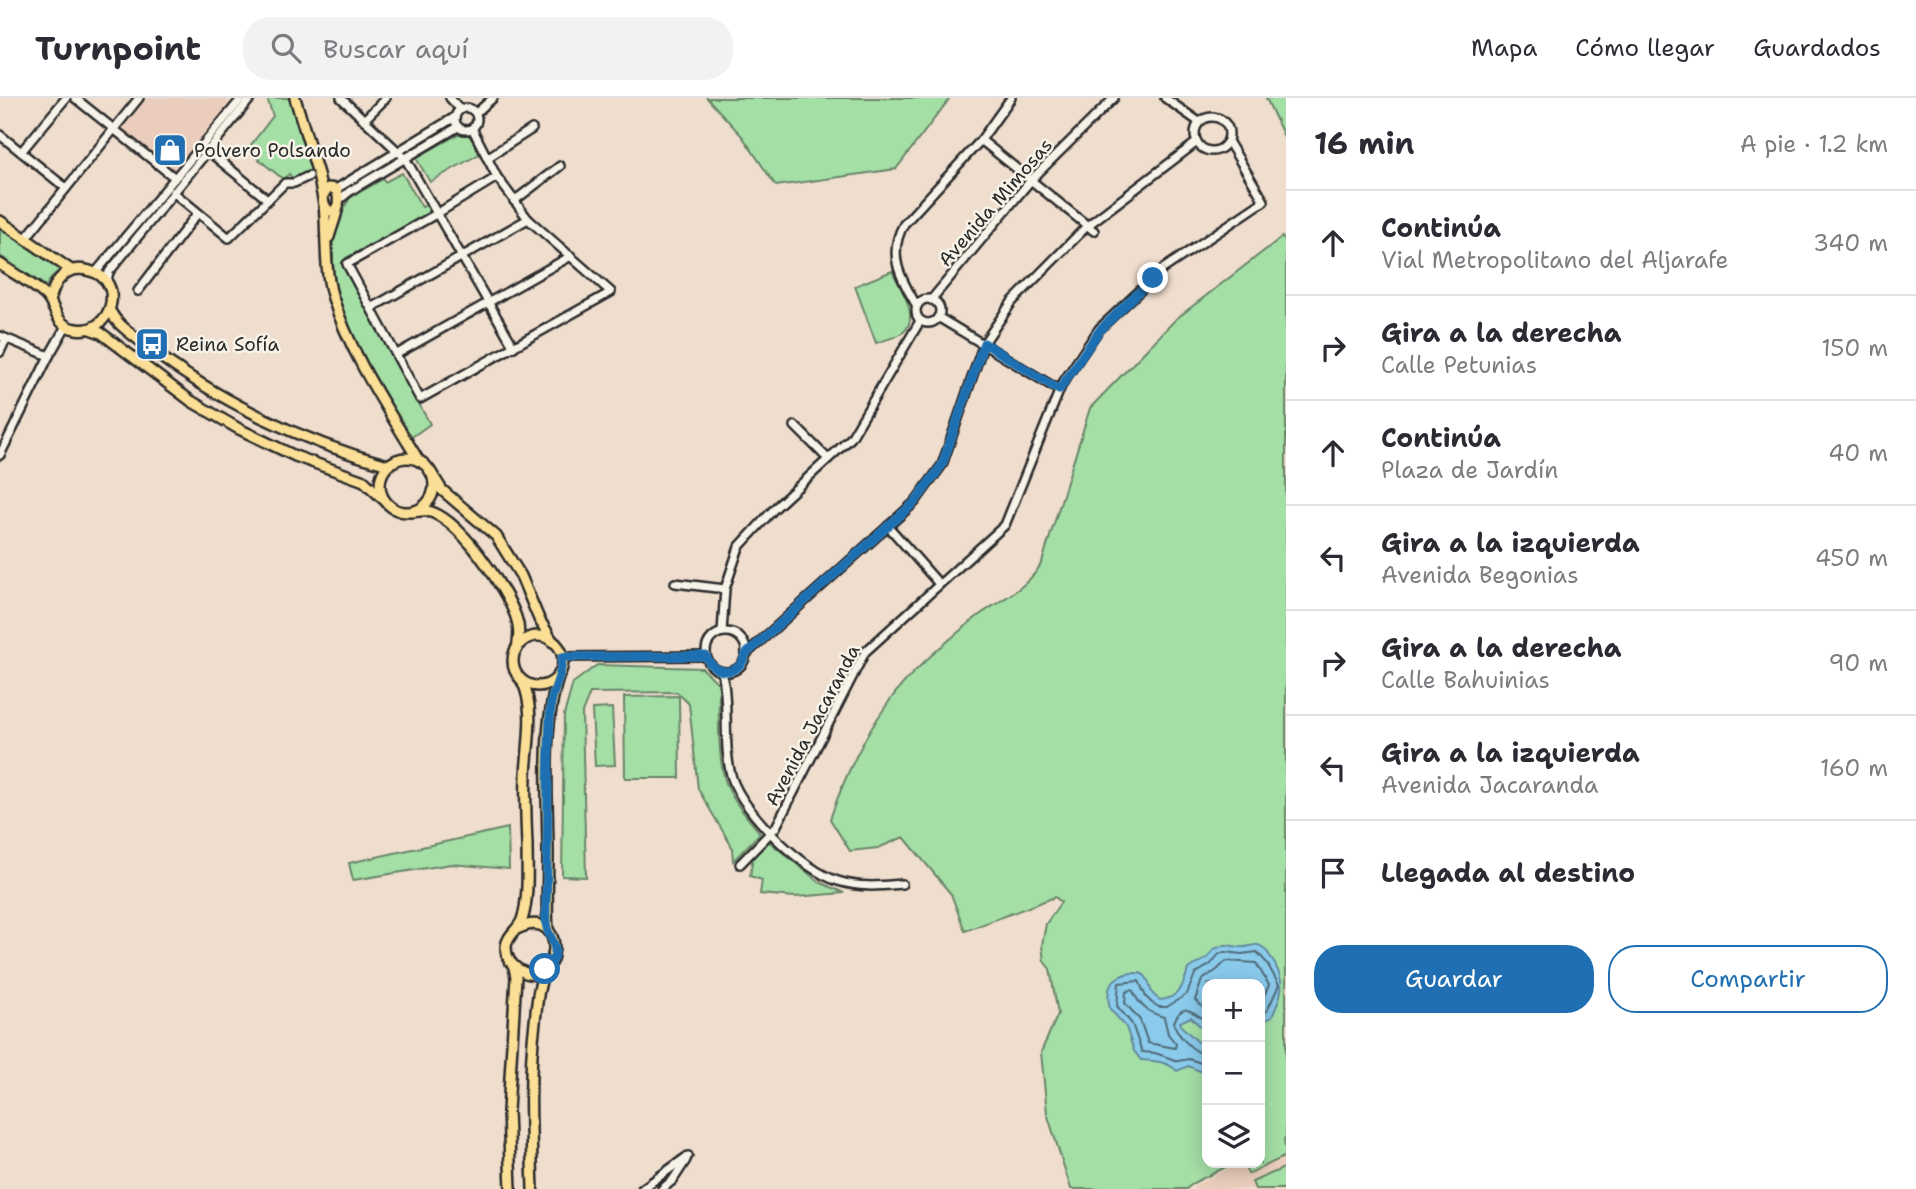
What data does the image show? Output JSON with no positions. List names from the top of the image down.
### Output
{
  "streets": {
    "street": ["Avenida Mimosas", "Avenida Jacaranda"]
  },
  "places": {
    "shop": ["Polvero Polsando"],
    "bus stop": ["Reina Sofía"]
  },
  "page": {
    "header": "Turnpoint",
    "search": "Buscar aquí",
    "nav": ["Mapa", "Cómo llegar", "Guardados"],
    "heading": ["16 min", "A pie · 1.2 km"],
    "list": [
      ["Continúa", "Vial Metropolitano del Aljarafe", "340 m"],
      ["Gira a la derecha", "Calle Petunias", "150 m"],
      ["Continúa", "Plaza de Jardín", "40 m"],
      ["Gira a la izquierda", "Avenida Begonias", "450 m"],
      ["Gira a la derecha", "Calle Bahuinias", "90 m"],
      ["Gira a la izquierda", "Avenida Jacaranda", "160 m"],
      "Llegada al destino"
    ],
    "buttons": ["Guardar", "Compartir"],
    "map_buttons": ["+", "−"]
  }
}
